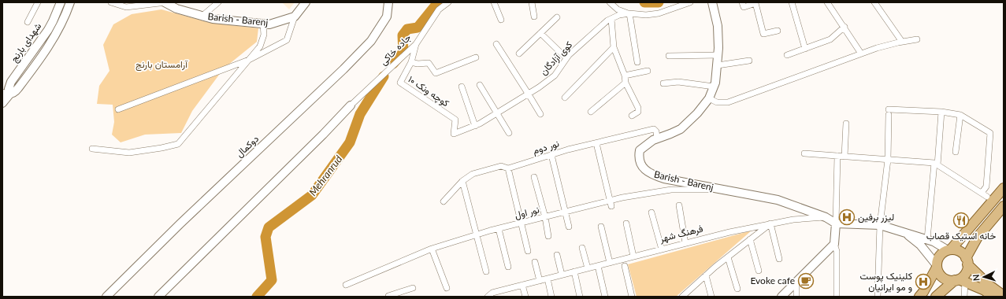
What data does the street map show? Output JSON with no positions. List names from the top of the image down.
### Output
{
  "streets": {
    "main road": ["Barish - Barenj", "شهدای بارنج", "دوکمال"],
    "street": [
      "جاده خاکی",
      "کوی آزادگان",
      "کوچه ونک ۱۰",
      "نور دوم",
      "نور اول",
      "فرهنگ شهر"
    ]
  },
  "crossings": [
    ["Barish - Barenj", "نور دوم"],
    ["Barish - Barenj", "نور اول"],
    ["Barish - Barenj", "فرهنگ شهر"],
    ["کوی آزادگان", "کوچه ونک ۱۰"]
  ],
  "water": ["Mehranrud"],
  "parks": ["آرامستان بارنج"],
  "places": {
    "hospital": ["لیزر برفین", "کلینیک پوست و مو ایرانیان"],
    "restaurant": ["خانه استیک قصاب"],
    "cafe": ["Evoke cafe"]
  },
  "north": "left"
}
